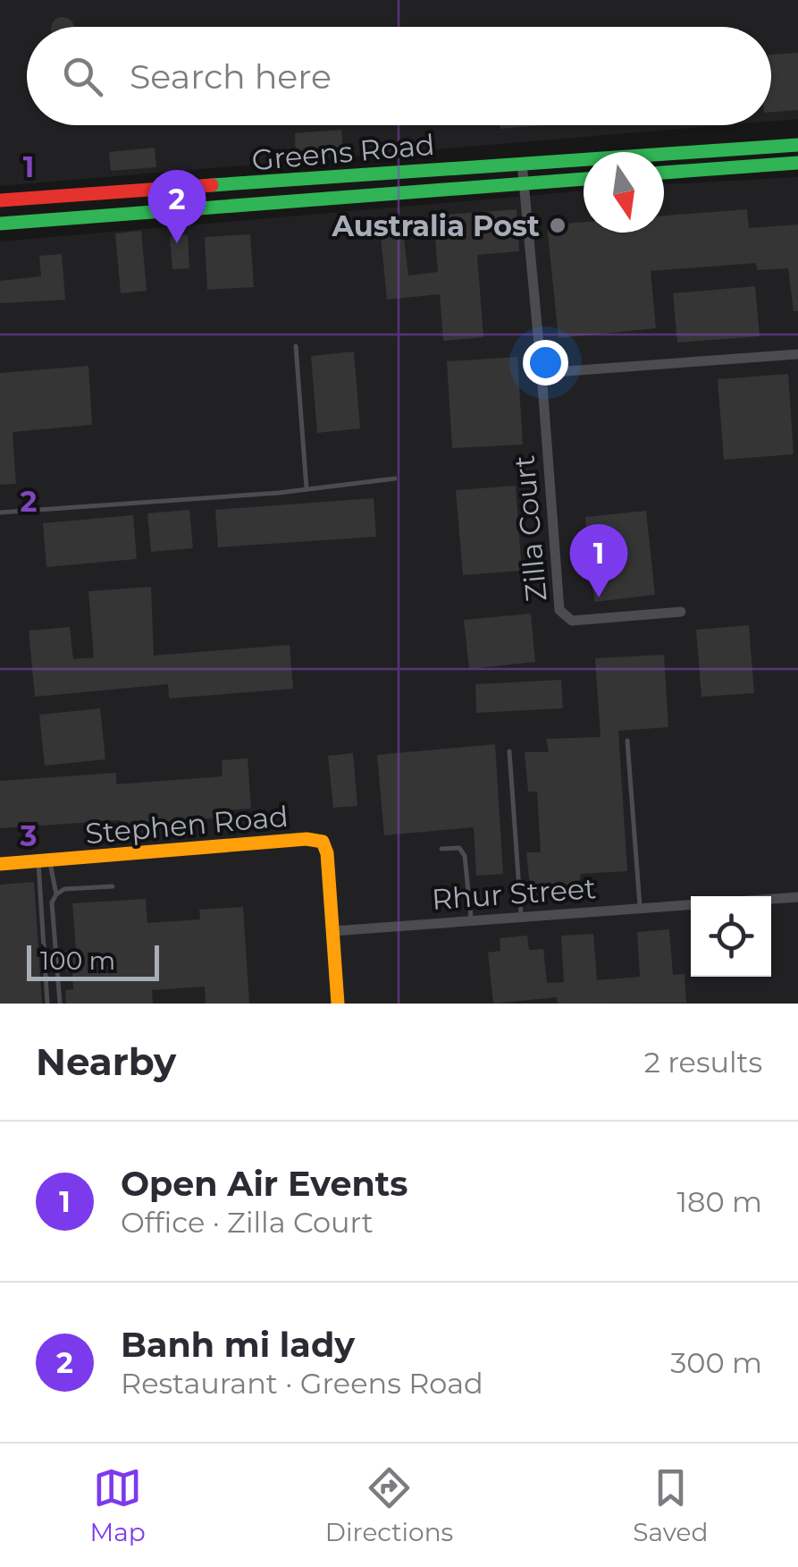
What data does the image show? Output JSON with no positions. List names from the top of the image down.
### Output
{
  "streets": {
    "main road": ["Greens Road", "Stephen Road"],
    "street": ["Zilla Court", "Rhur Street"]
  },
  "crossings": [
    ["Greens Road", "Zilla Court"],
    ["Stephen Road", "Rhur Street"]
  ],
  "places": ["Australia Post"],
  "scale_bar": "100 m",
  "north": "bottom",
  "page": {
    "search": "Search here",
    "pins": ["2", "1"],
    "scale": "100 m",
    "heading": ["Nearby", "2 results"],
    "list": [
      {
        "mark": "1",
        "name": "Open Air Events",
        "note": "Office · Zilla Court",
        "value": "180 m"
      },
      {
        "mark": "2",
        "name": "Banh mi lady",
        "note": "Restaurant · Greens Road",
        "value": "300 m"
      }
    ],
    "nav": ["Map", "Directions", "Saved"]
  },
  "grid": {
    "rows": ["1", "2", "3"]
  }
}
